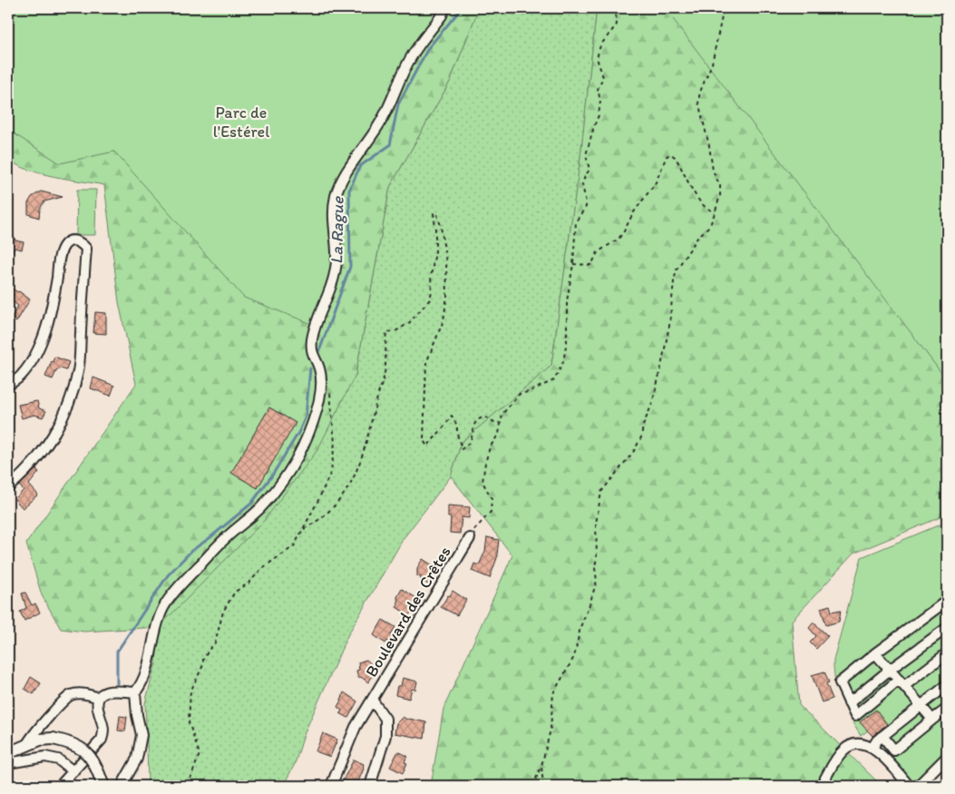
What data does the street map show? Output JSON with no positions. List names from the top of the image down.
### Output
{
  "streets": {
    "street": ["Boulevard des Crêtes"]
  },
  "water": ["La Rague"],
  "parks": ["Parc de l'Estérel"]
}
